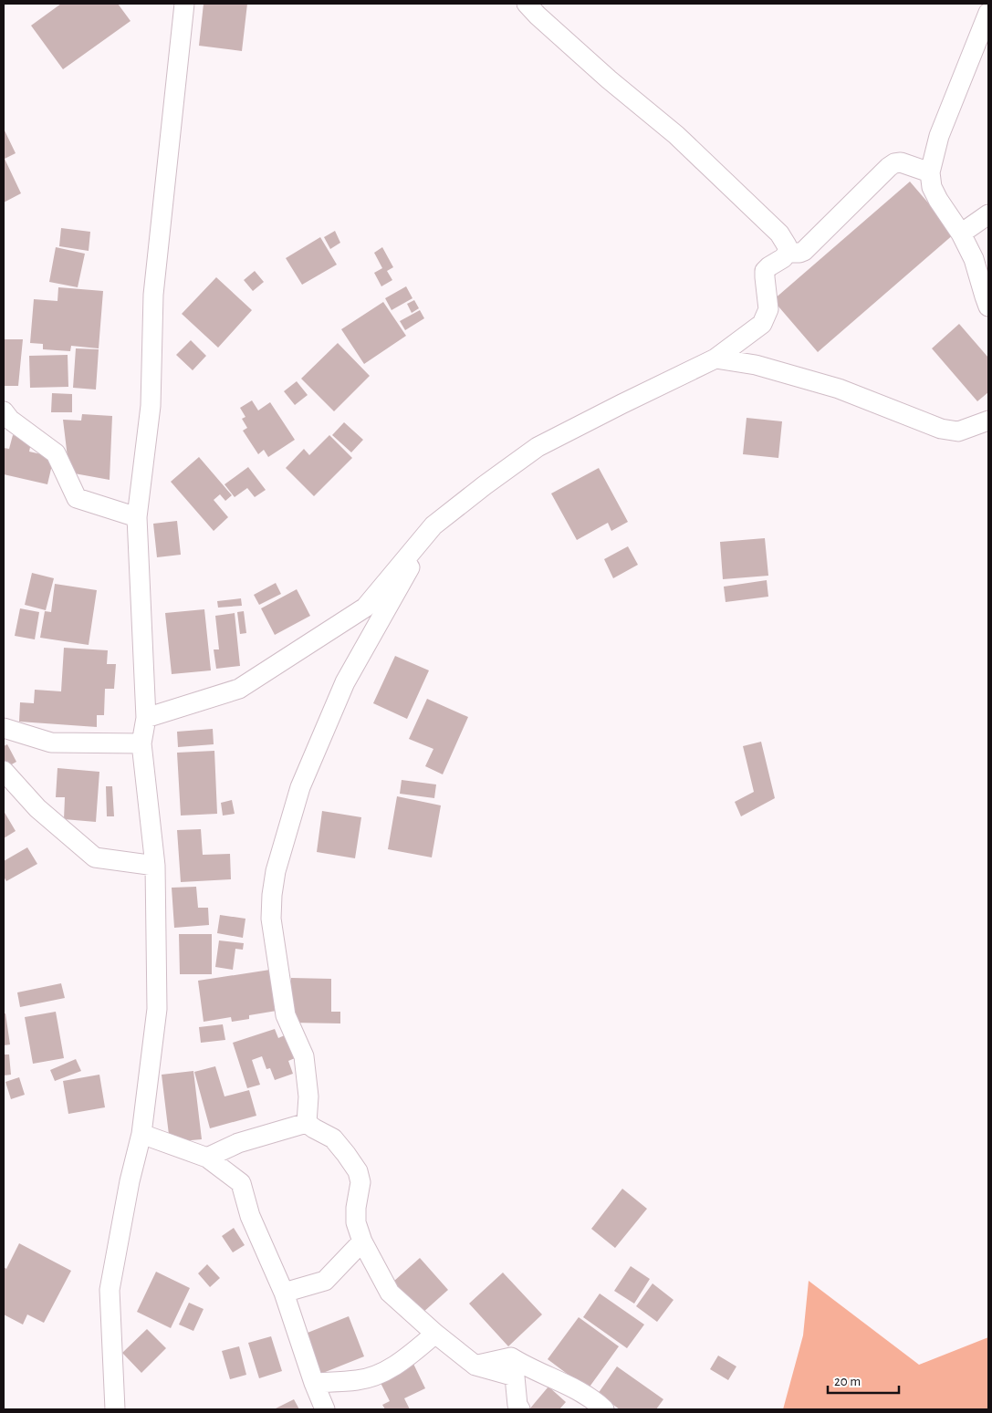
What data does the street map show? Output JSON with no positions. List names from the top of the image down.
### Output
{
  "scale_bar": "20 m"
}
